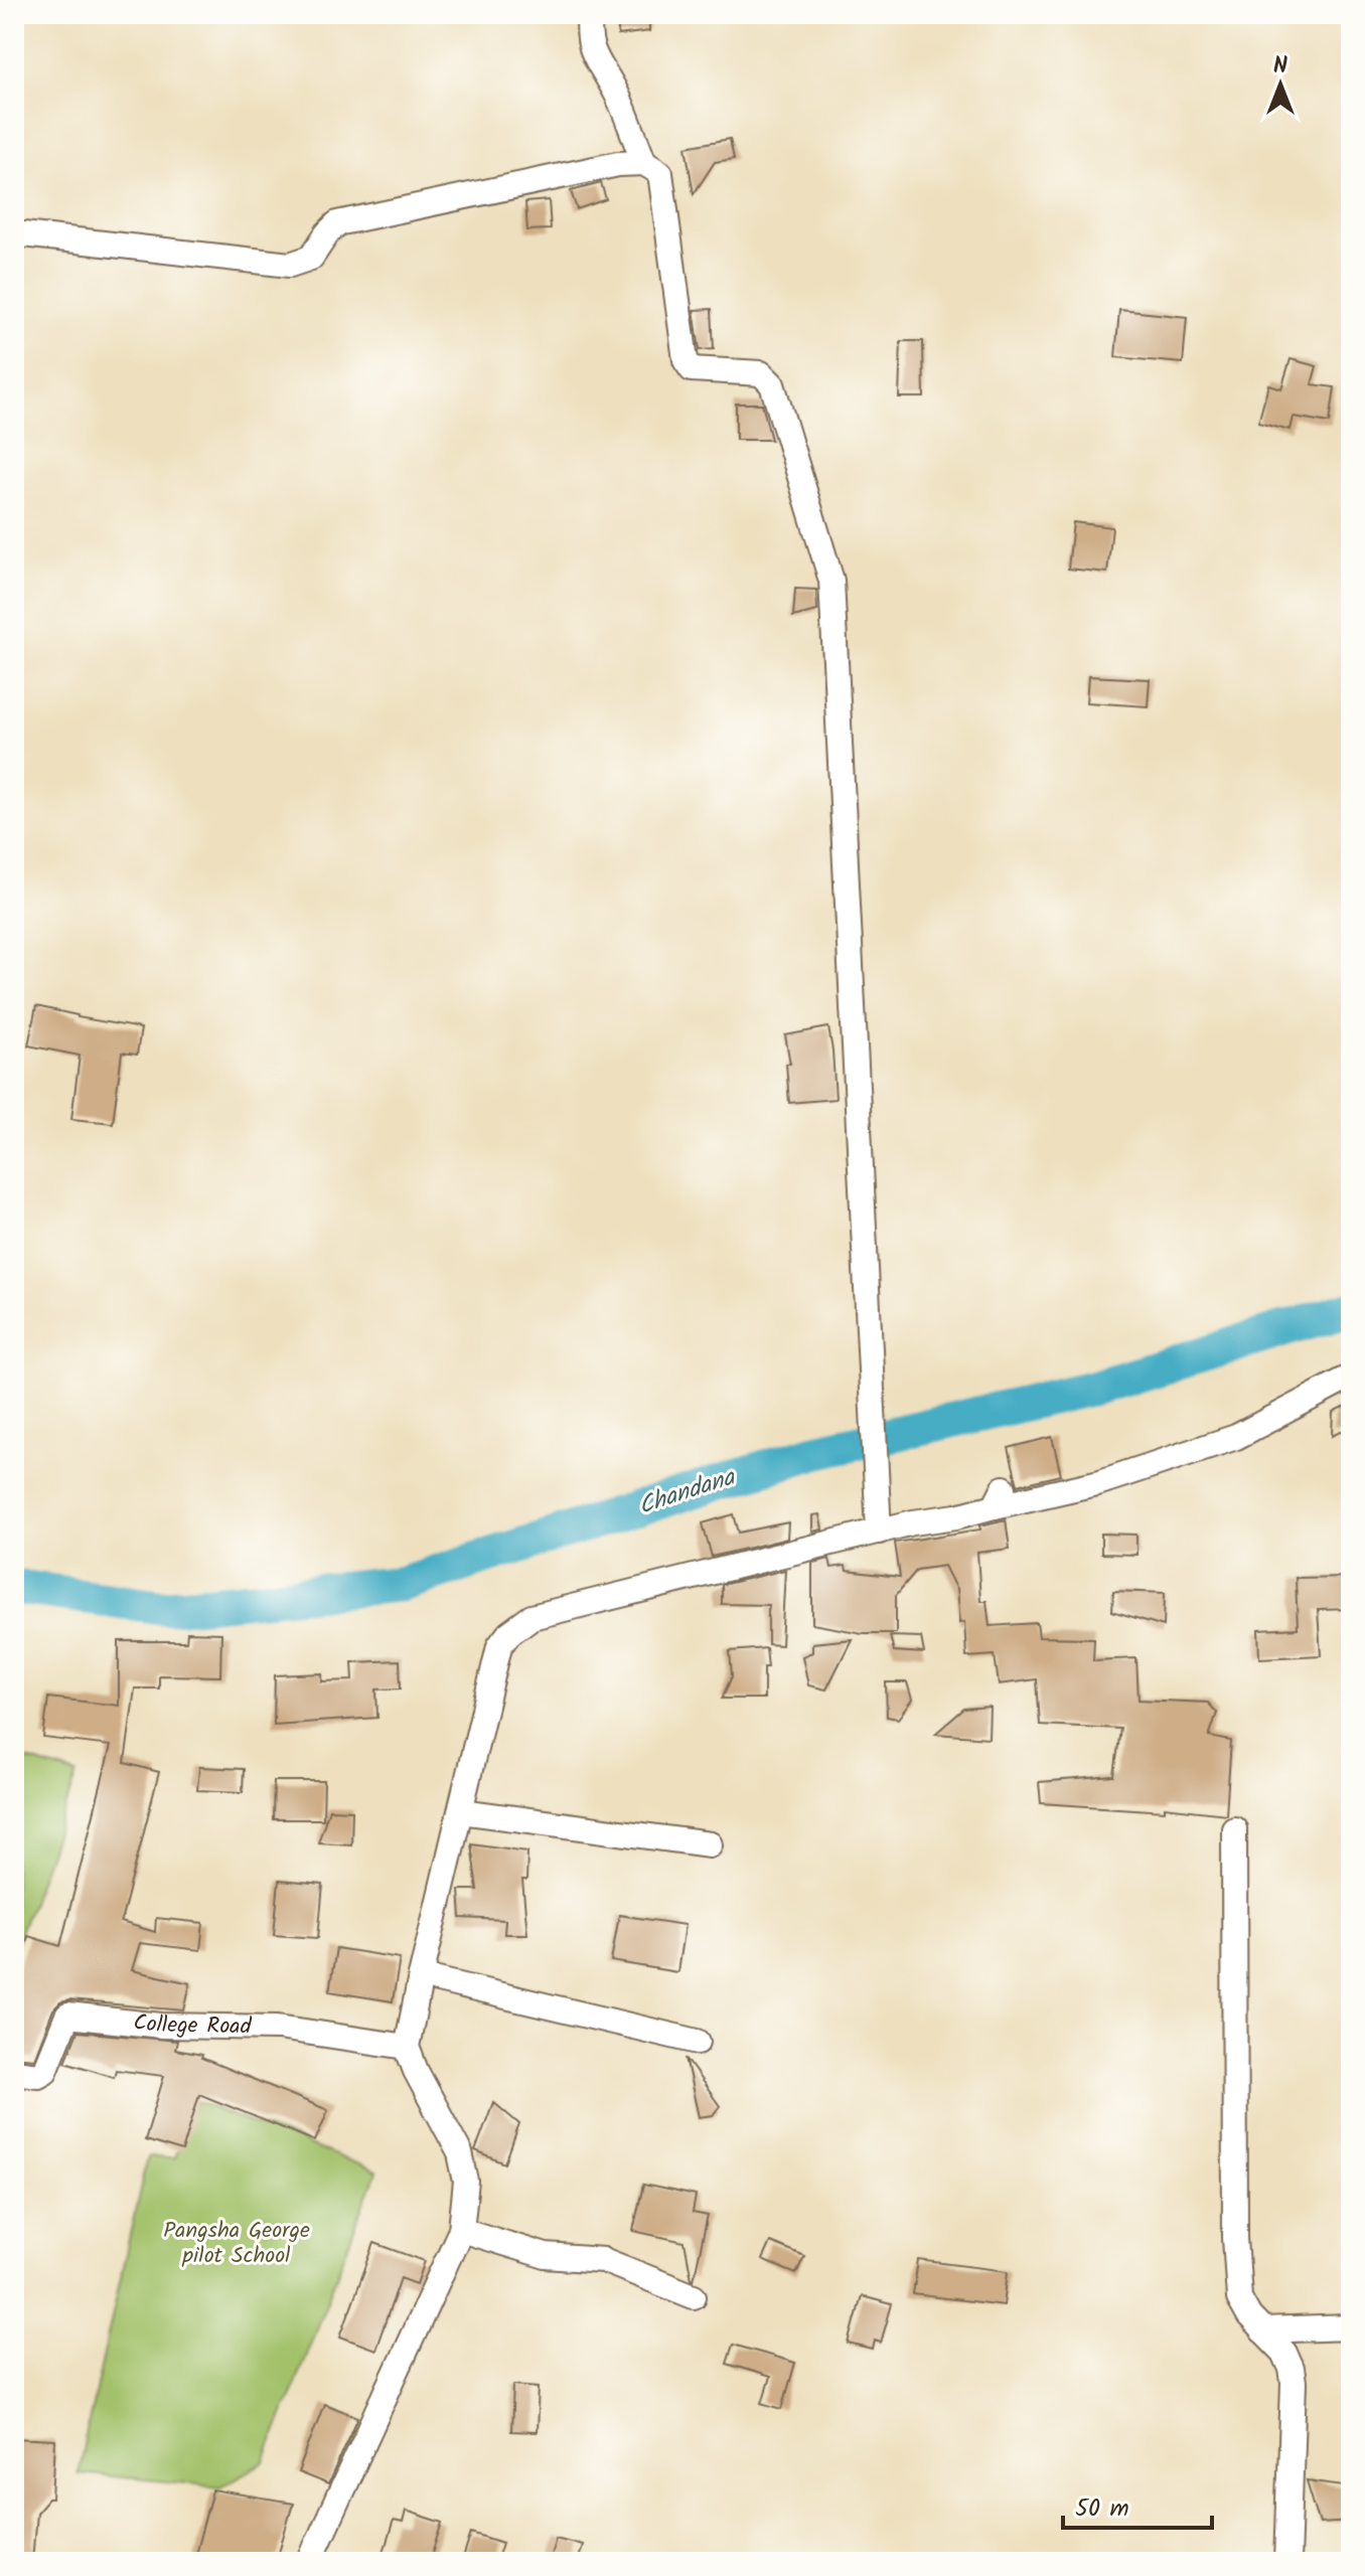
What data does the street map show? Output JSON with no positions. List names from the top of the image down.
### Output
{
  "streets": {
    "street": ["College Road"]
  },
  "water": ["Chandana"],
  "parks": ["Pangsha George pilot School"],
  "scale_bar": "50 m",
  "north": "top"
}
